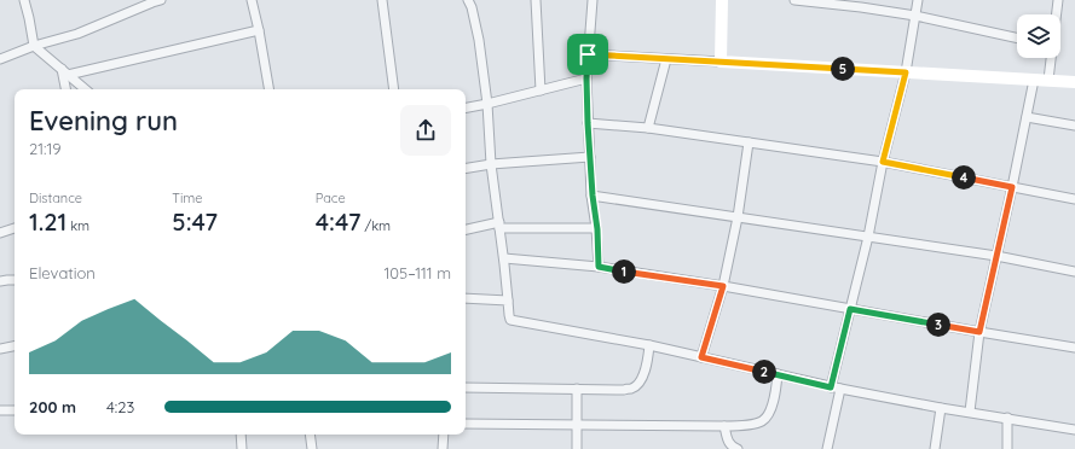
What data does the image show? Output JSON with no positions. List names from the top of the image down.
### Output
{
  "page": {
    "pins": [
      "5",
      "4",
      "1",
      "3",
      "2"
    ],
    "heading": ["Evening run", "21:19"],
    "stats": [
      ["Distance", "1.21 km"],
      ["Time", "5:47"],
      ["Pace", "4:47 /km"]
    ],
    "chart": ["Elevation", "105–111 m"],
    "list": [
      {
        "name": "200 m",
        "note": "4:23"
      }
    ]
  }
}
